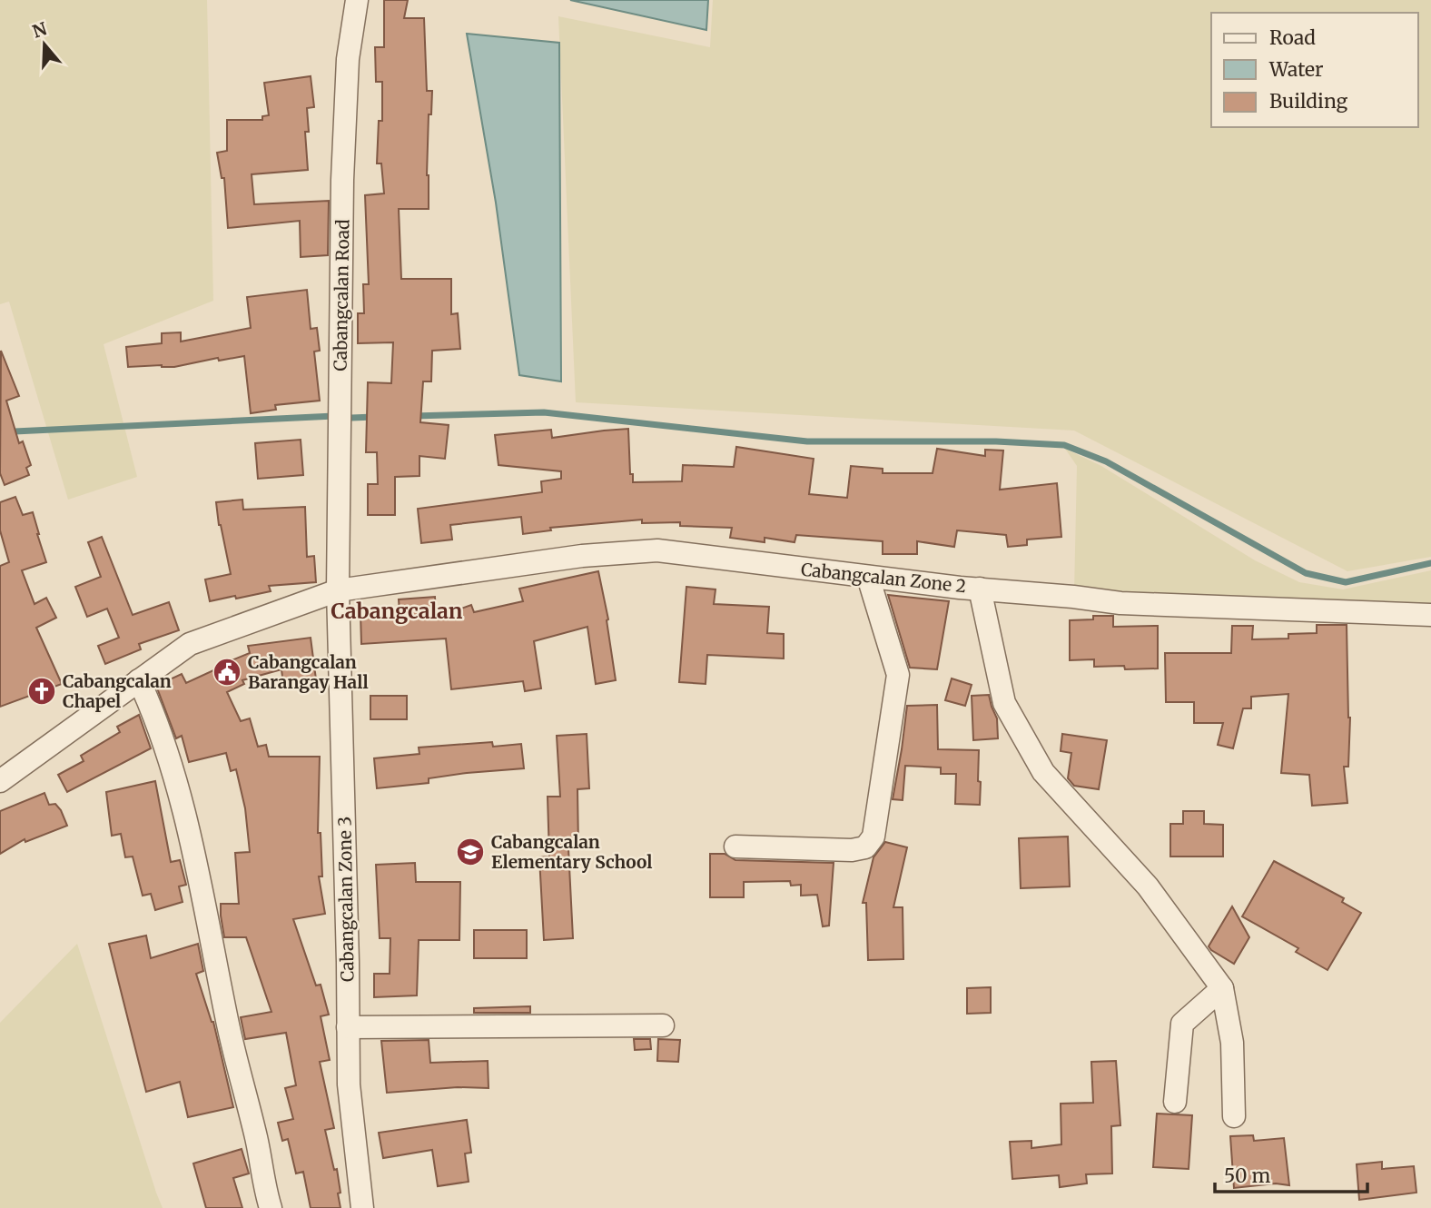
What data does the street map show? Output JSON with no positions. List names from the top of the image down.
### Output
{
  "streets": {
    "street": ["Cabangcalan Road", "Cabangcalan Zone 2", "Cabangcalan Zone 3"]
  },
  "crossings": [
    ["Cabangcalan Road", "Cabangcalan Zone 2"],
    ["Cabangcalan Road", "Cabangcalan Zone 3"],
    ["Cabangcalan Zone 2", "Cabangcalan Zone 3"]
  ],
  "districts": ["Cabangcalan"],
  "places": {
    "public building": ["Cabangcalan Barangay Hall"],
    "church": ["Cabangcalan Chapel"],
    "school or university": ["Cabangcalan Elementary School"]
  },
  "legend": ["Road", "Water", "Building"],
  "scale_bar": "50 m",
  "north": "top"
}
